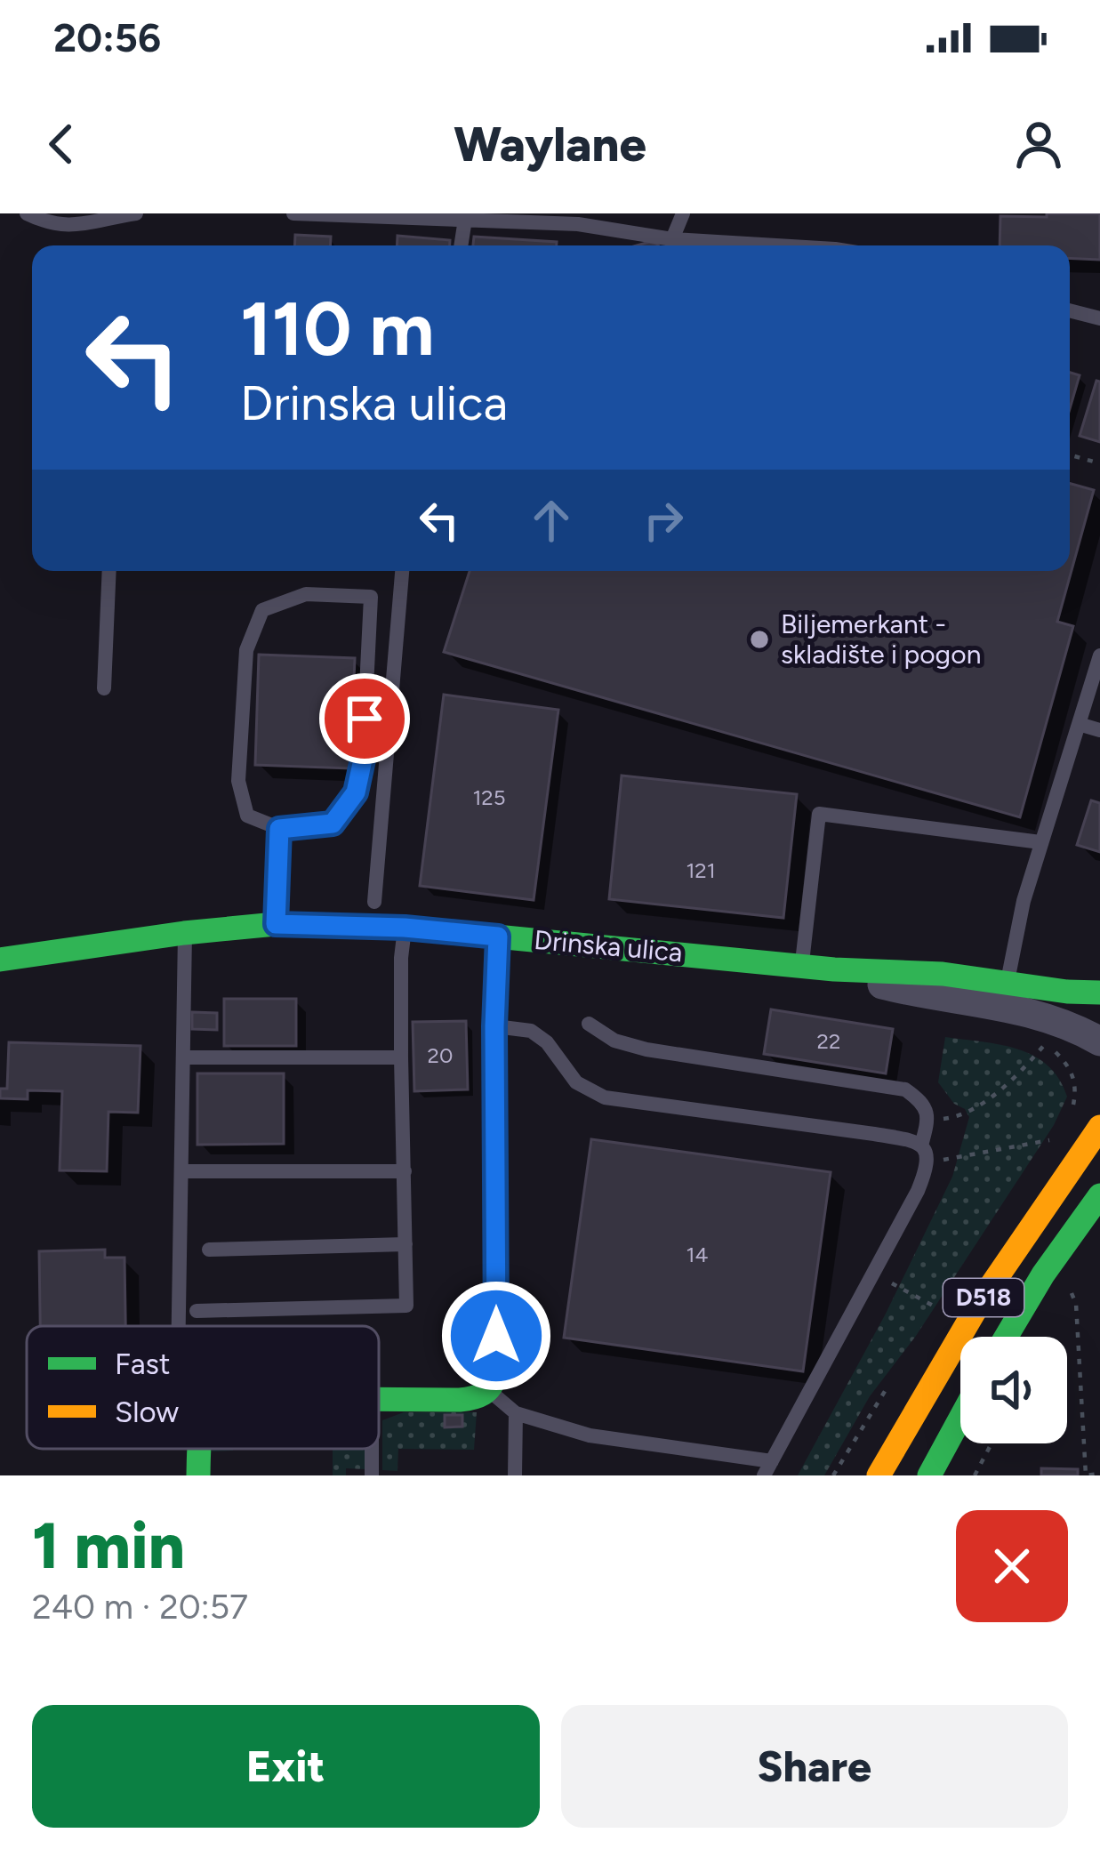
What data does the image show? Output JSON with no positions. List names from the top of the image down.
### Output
{
  "streets": {
    "street": ["Drinska ulica", "D518"]
  },
  "places": ["Biljemerkant - skladište i pogon"],
  "house_numbers": [
    "125",
    "121",
    "22",
    "20",
    "14"
  ],
  "legend": ["Fast", "Slow"],
  "page": {
    "status": "20:56",
    "header": "Waylane",
    "turn": ["110 m", "Drinska ulica"],
    "heading": ["1 min", "240 m · 20:57"],
    "buttons": ["Exit", "Share"]
  }
}
